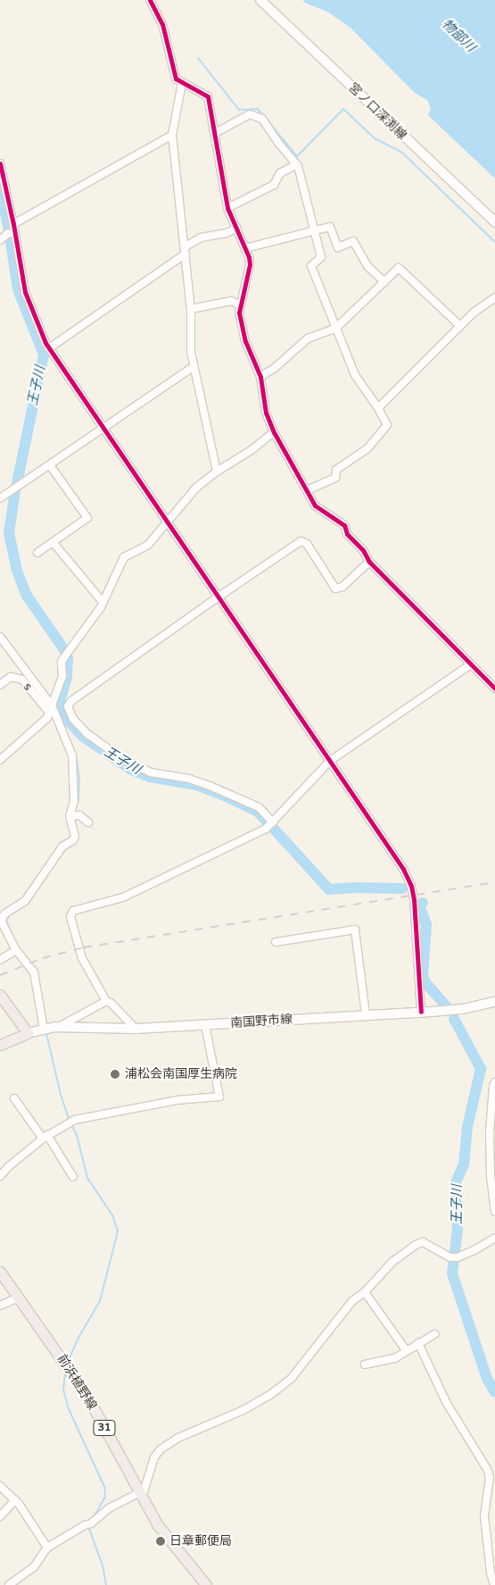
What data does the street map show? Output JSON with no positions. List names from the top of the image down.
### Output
{
  "streets": {
    "main road": [
      "宮ノ口深渕線",
      "南国野市線",
      "前浜植野線",
      "31"
    ],
    "street": ["s"]
  },
  "water": ["物部川", "王子川"],
  "places": ["浦松会南国厚生病院", "日章郵便局"]
}
